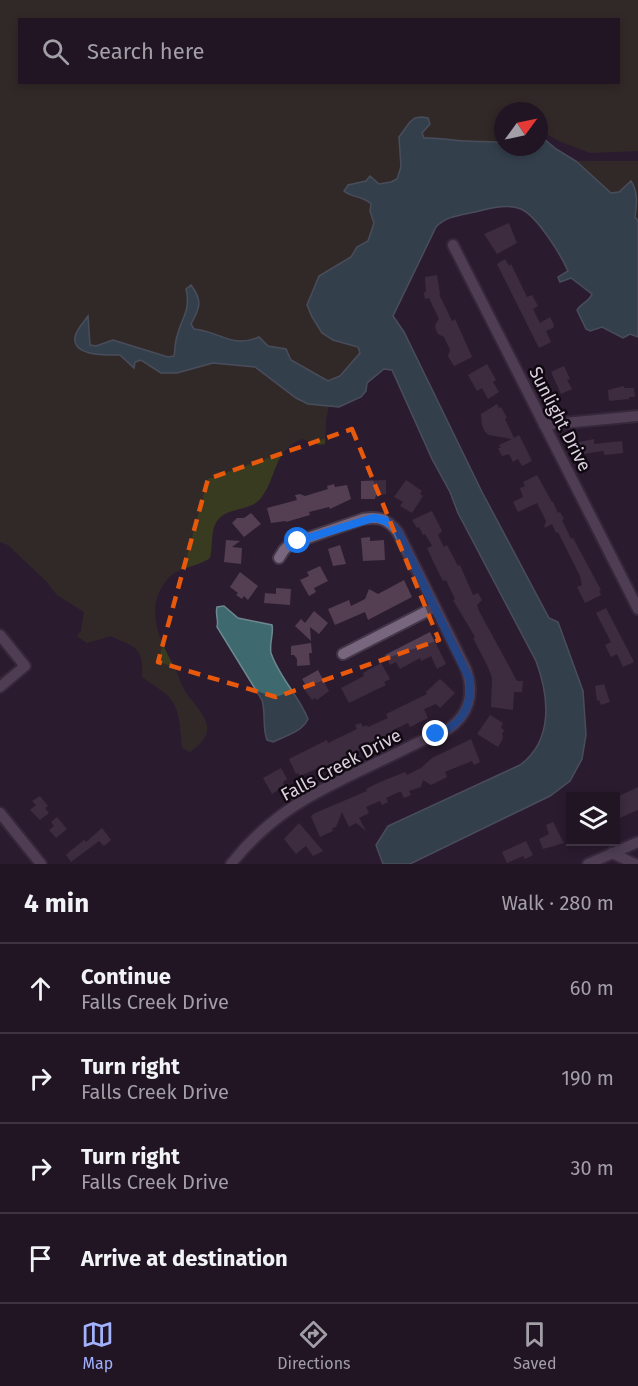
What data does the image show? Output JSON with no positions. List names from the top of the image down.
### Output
{
  "streets": {
    "street": ["Sunlight Drive", "Falls Creek Drive"]
  },
  "north": "top right",
  "page": {
    "search": "Search here",
    "heading": ["4 min", "Walk · 280 m"],
    "list": [
      ["Continue", "Falls Creek Drive", "60 m"],
      ["Turn right", "Falls Creek Drive", "190 m"],
      ["Turn right", "Falls Creek Drive", "30 m"],
      "Arrive at destination"
    ],
    "nav": ["Map", "Directions", "Saved"]
  }
}
